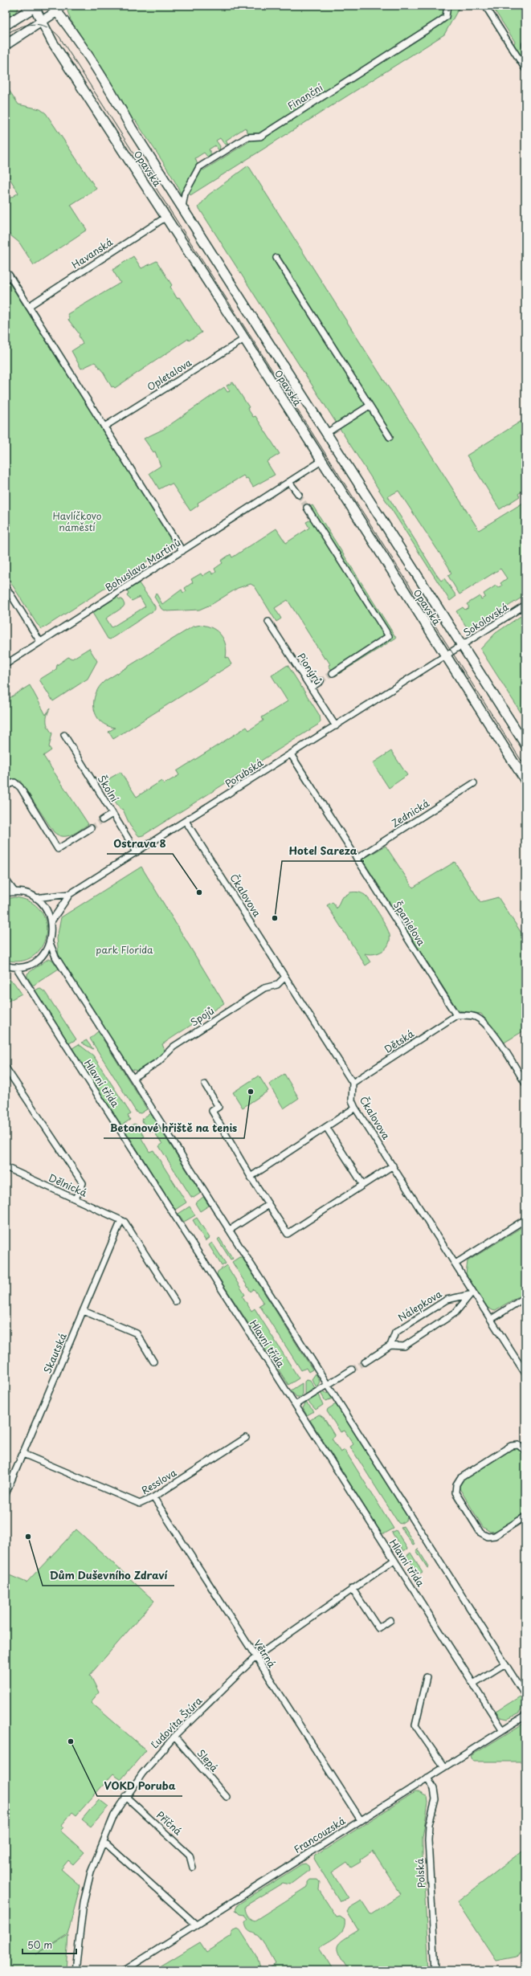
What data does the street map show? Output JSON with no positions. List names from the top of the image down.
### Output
{
  "streets": {
    "main road": ["Opavská"],
    "street": [
      "Finanční",
      "Havanská",
      "Opletalova",
      "Bohuslava Martinů",
      "Sokolovská",
      "Pionýrů",
      "Porubská",
      "Školní",
      "Zednická",
      "Čkalovova",
      "Španielova",
      "Spojů",
      "Dětská",
      "Hlavní třída",
      "Dělnická",
      "Nálepkova",
      "Skautská",
      "Resslova",
      "Větrná",
      "Ľudovíta Štúra",
      "Slepá",
      "Příčná",
      "Francouzská",
      "Polská"
    ]
  },
  "crossings": [
    ["Finanční", "Opavská"],
    ["Opavská", "Havanská"],
    ["Opavská", "Opletalova"],
    ["Opavská", "Bohuslava Martinů"],
    ["Opavská", "Sokolovská"],
    ["Opavská", "Porubská"],
    ["Sokolovská", "Porubská"],
    ["Pionýrů", "Porubská"],
    ["Porubská", "Školní"],
    ["Porubská", "Čkalovova"],
    ["Porubská", "Španielova"],
    ["Zednická", "Španielova"],
    ["Čkalovova", "Spojů"],
    ["Čkalovova", "Dětská"],
    ["Čkalovova", "Nálepkova"],
    ["Španielova", "Dětská"],
    ["Hlavní třída", "Ľudovíta Štúra"],
    ["Hlavní třída", "Francouzská"],
    ["Dělnická", "Skautská"],
    ["Skautská", "Resslova"],
    ["Resslova", "Větrná"],
    ["Větrná", "Ľudovíta Štúra"],
    ["Větrná", "Francouzská"],
    ["Ľudovíta Štúra", "Slepá"],
    ["Ľudovíta Štúra", "Příčná"],
    ["Francouzská", "Polská"]
  ],
  "parks": ["Havlíčkovo náměstí", "park Florida"],
  "places": [
    "Ostrava 8",
    "Hotel Sareza",
    "Betonové hřiště na tenis",
    "Dům Duševního Zdraví",
    "VOKD Poruba"
  ],
  "scale_bar": "50 m"
}
